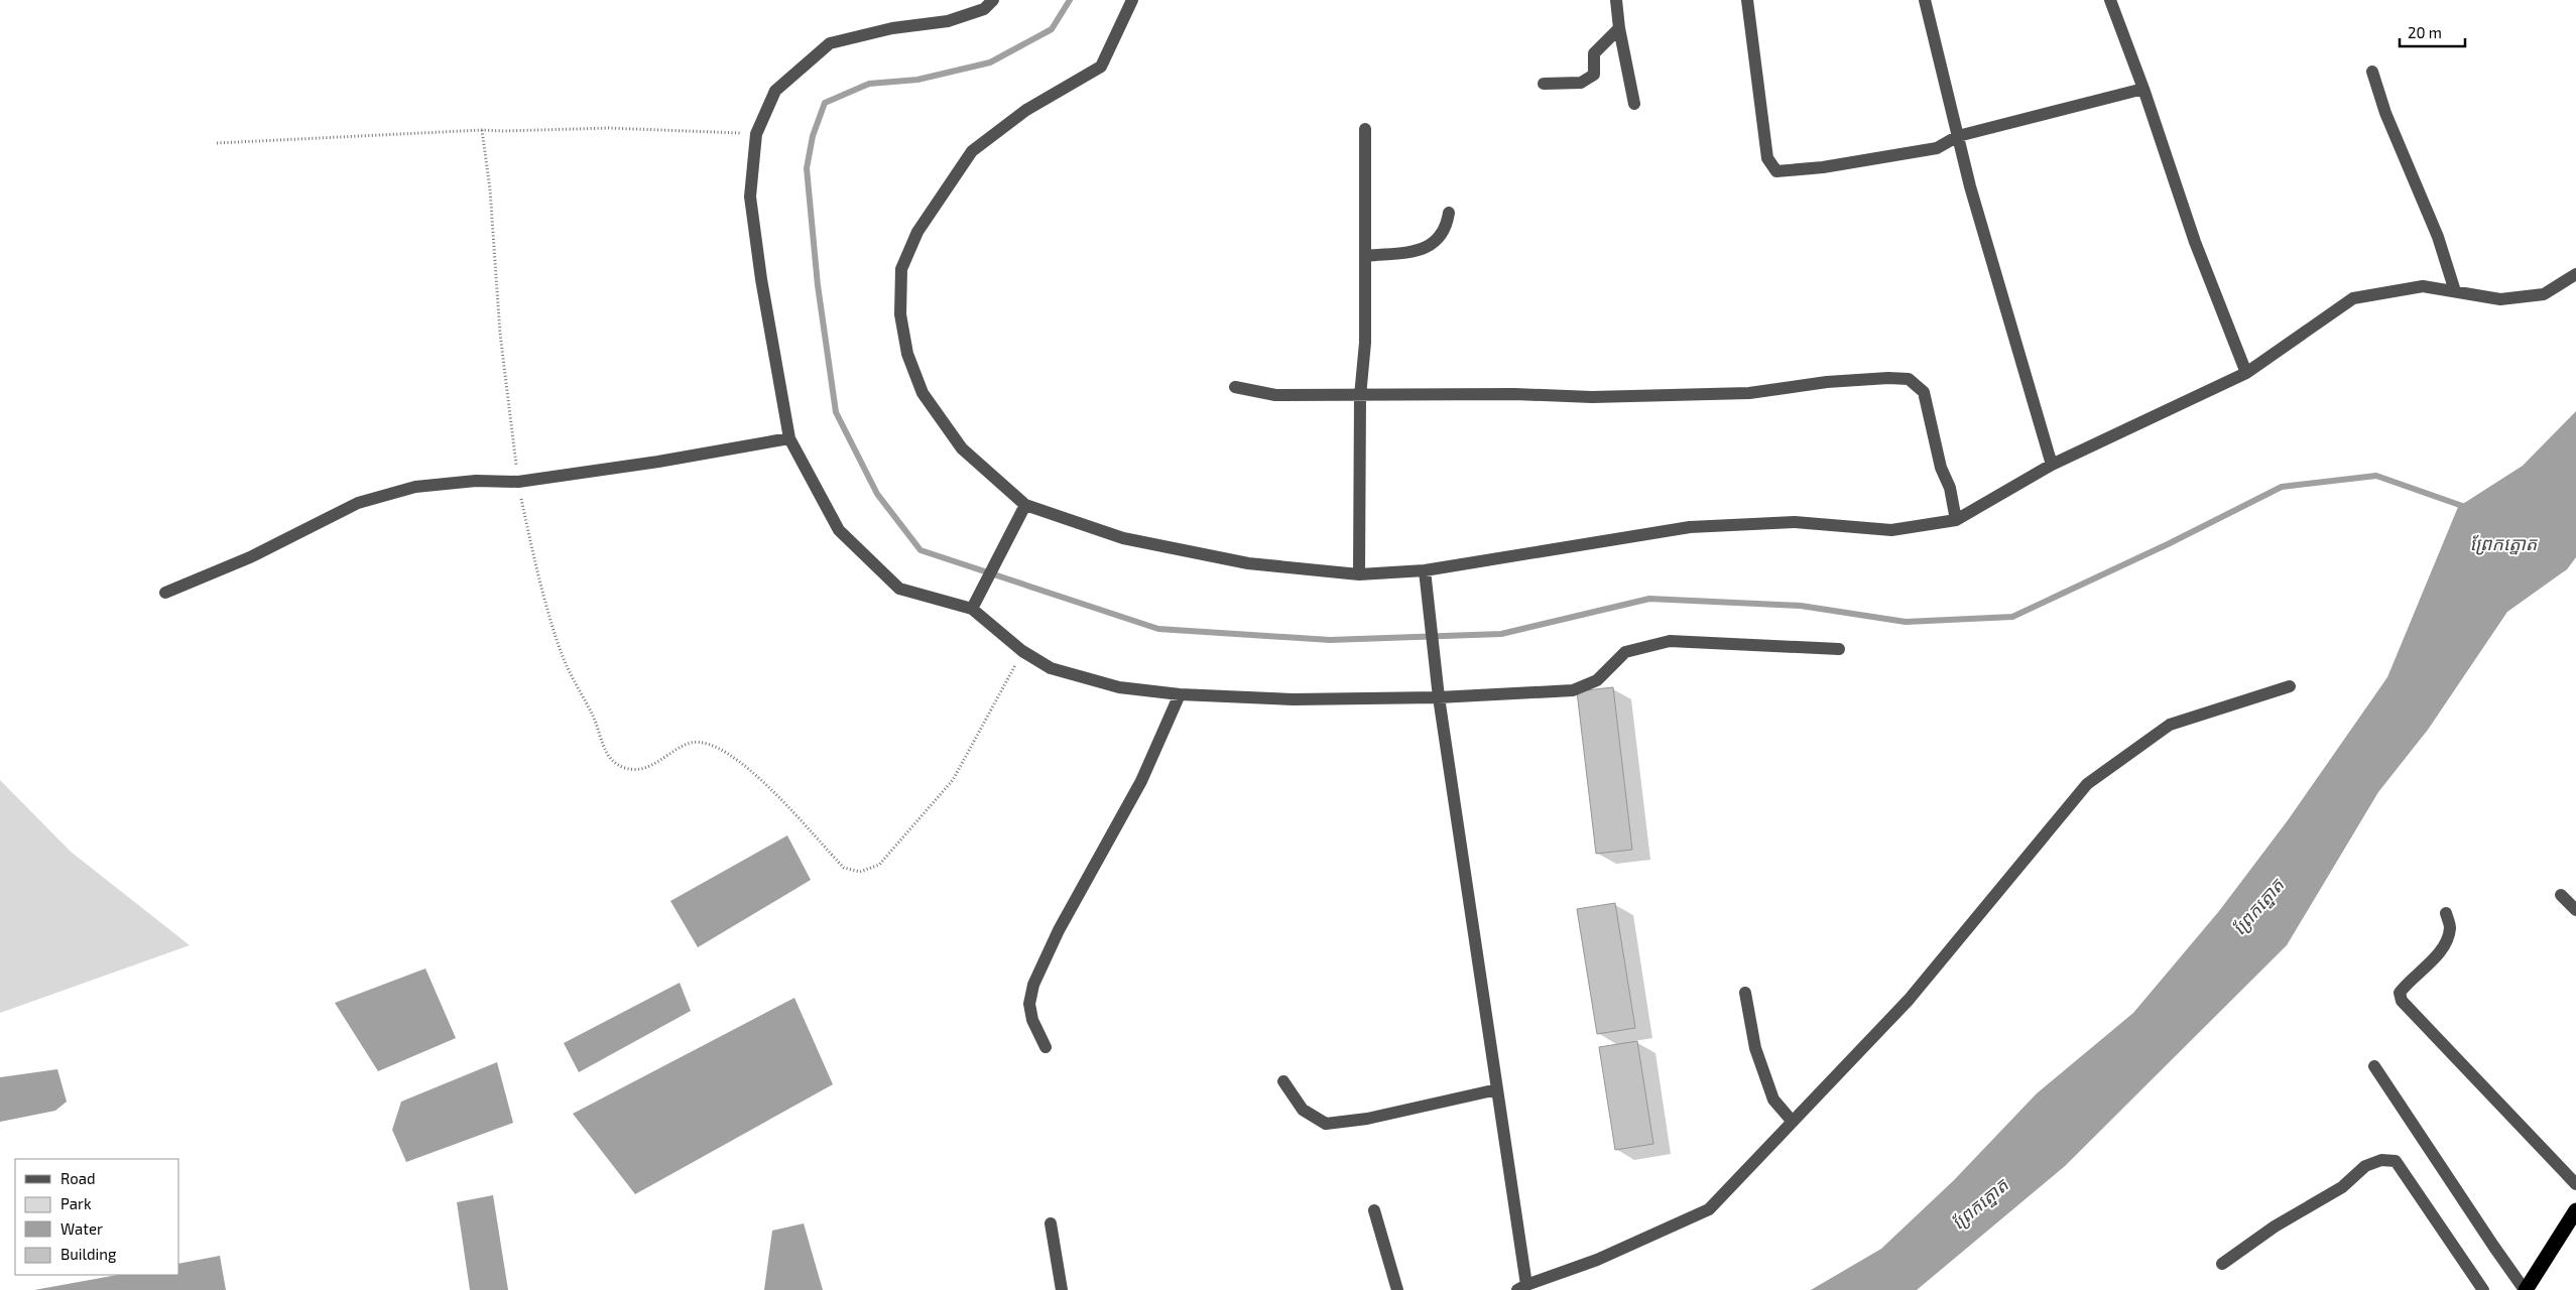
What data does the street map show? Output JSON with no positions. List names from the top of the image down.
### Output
{
  "water": ["ព្រែកត្នោត"],
  "legend": [
    "Road",
    "Park",
    "Water",
    "Building"
  ],
  "scale_bar": "20 m"
}
